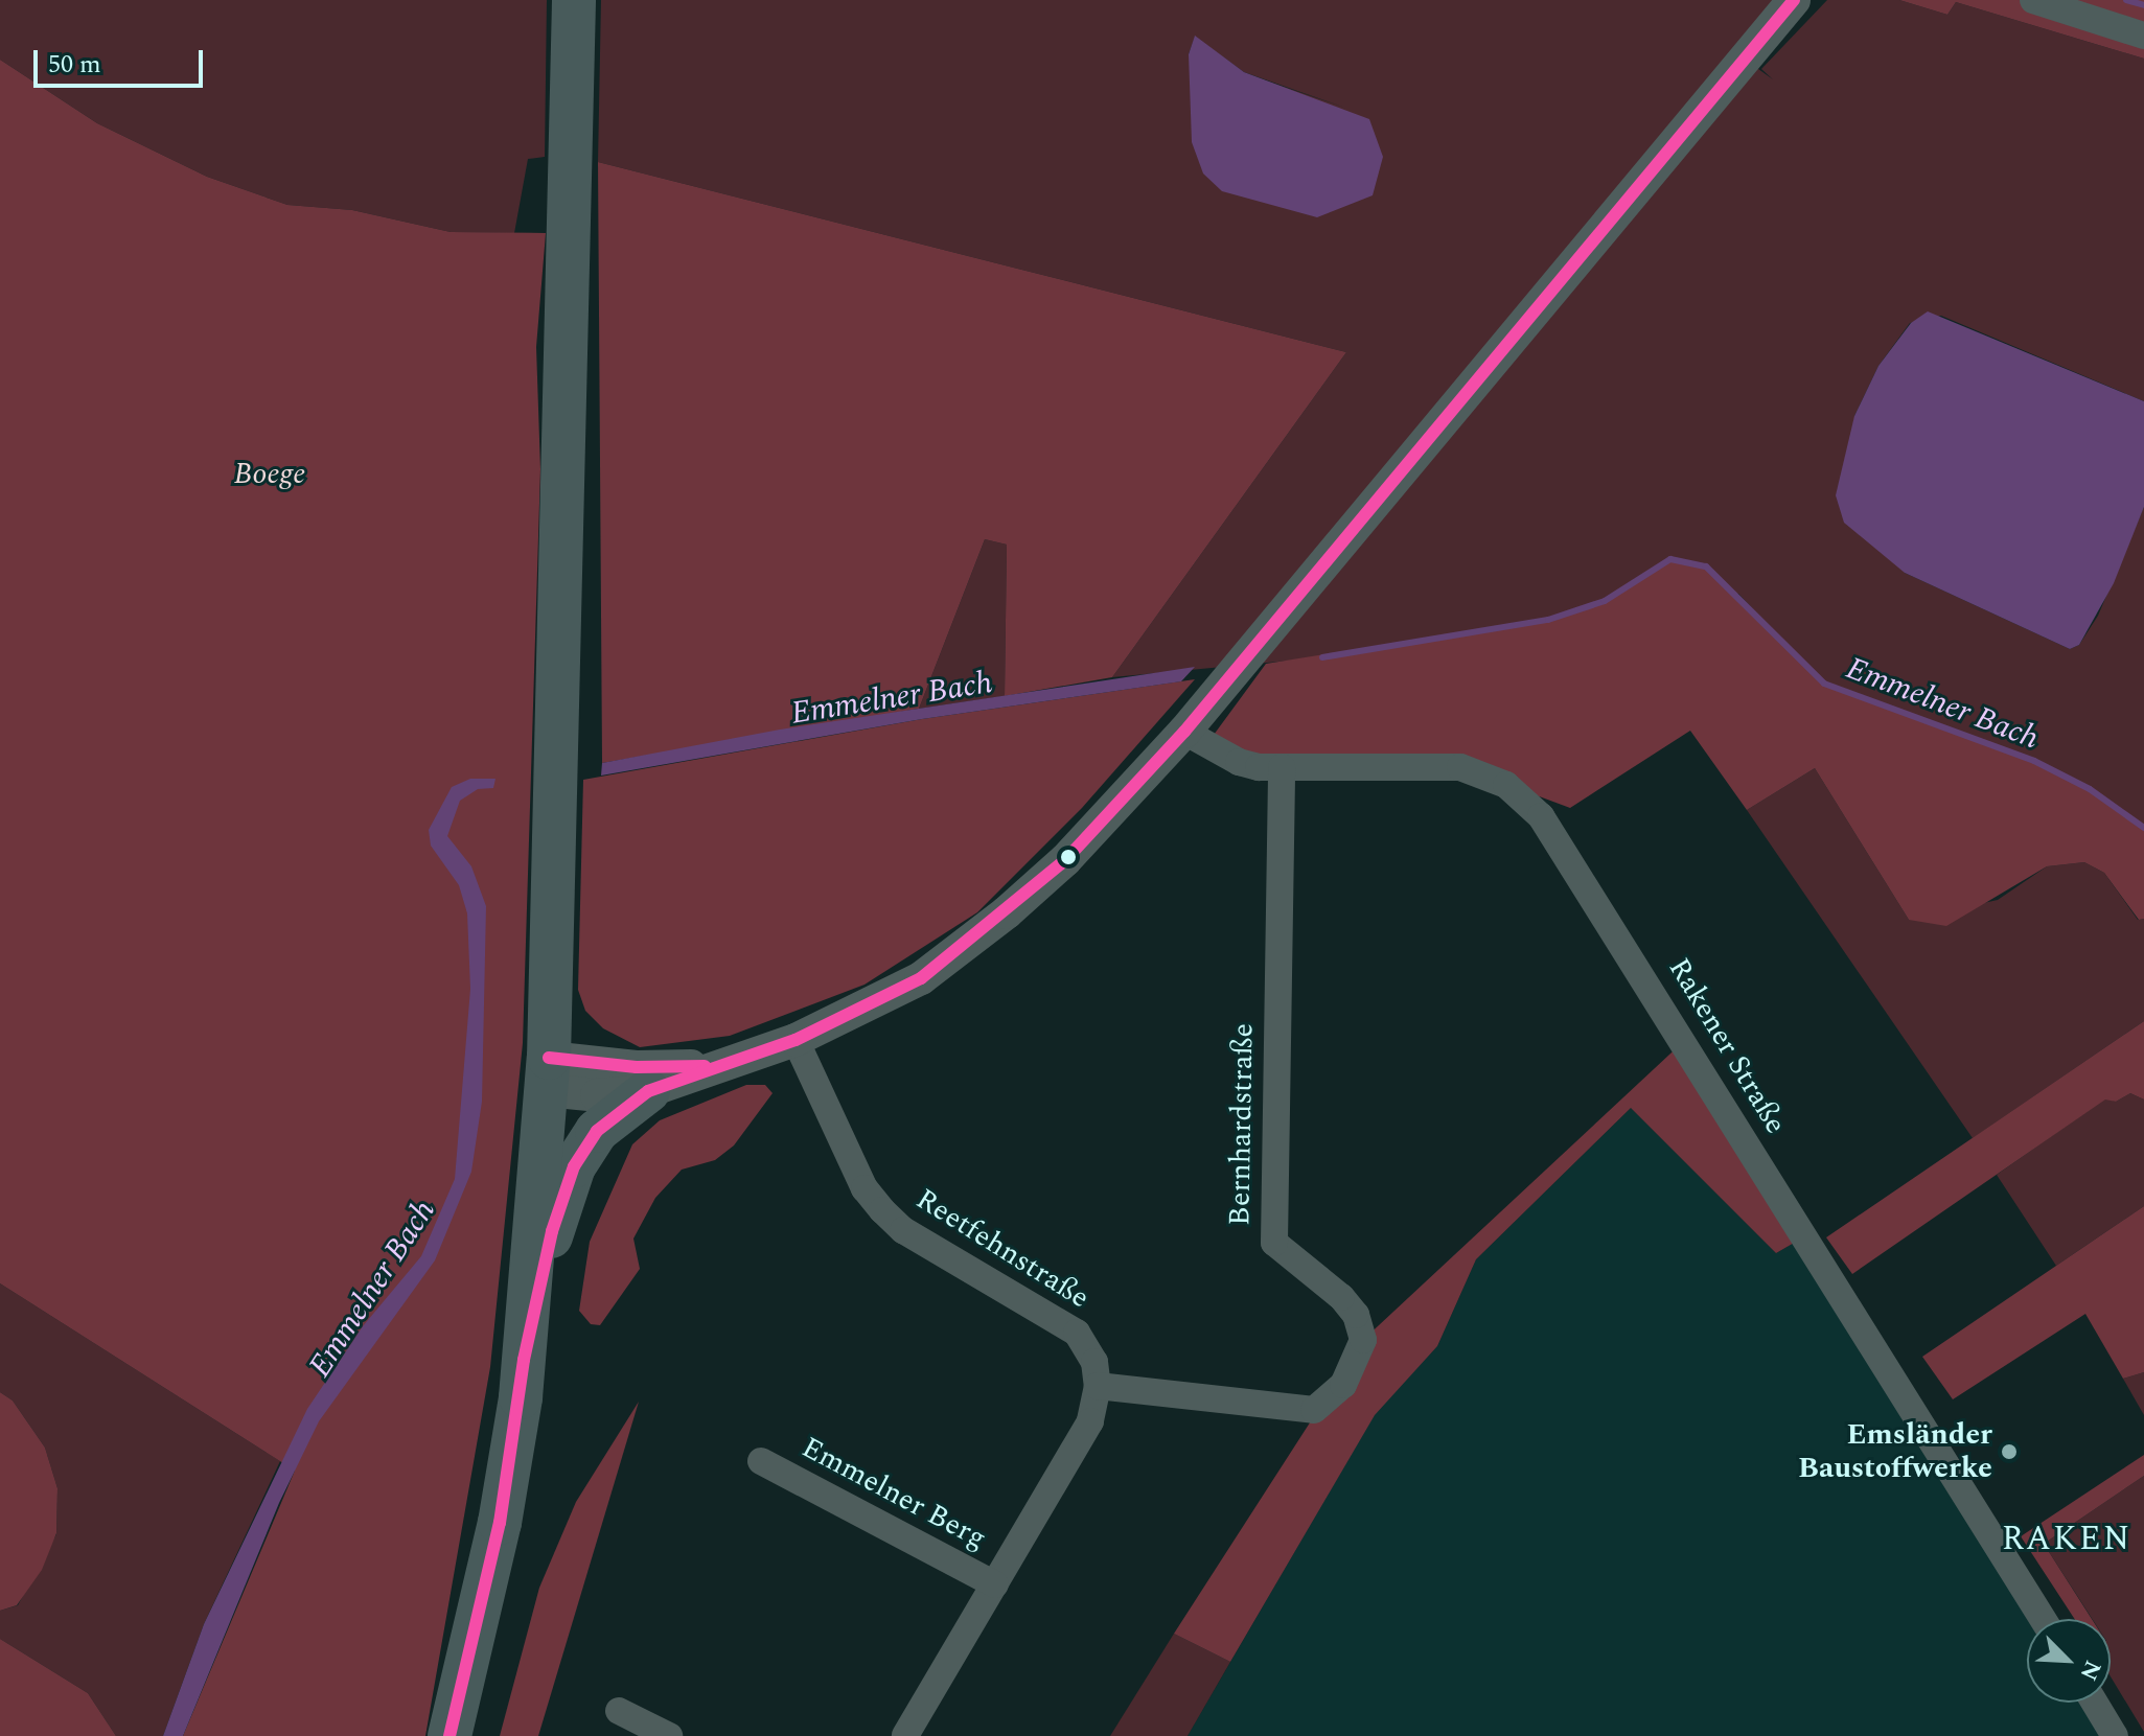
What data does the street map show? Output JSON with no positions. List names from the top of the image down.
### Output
{
  "streets": {
    "street": [
      "Rakener Straße",
      "Bernhardstraße",
      "Reetfehnstraße",
      "Emmelner Berg"
    ]
  },
  "crossings": [
    ["Rakener Straße", "Bernhardstraße"],
    ["Bernhardstraße", "Reetfehnstraße"]
  ],
  "districts": ["RAKEN"],
  "water": ["Emmelner Bach"],
  "parks": ["Boege"],
  "places": ["Emsländer Baustoffwerke"],
  "scale_bar": "50 m",
  "north": "bottom right"
}
